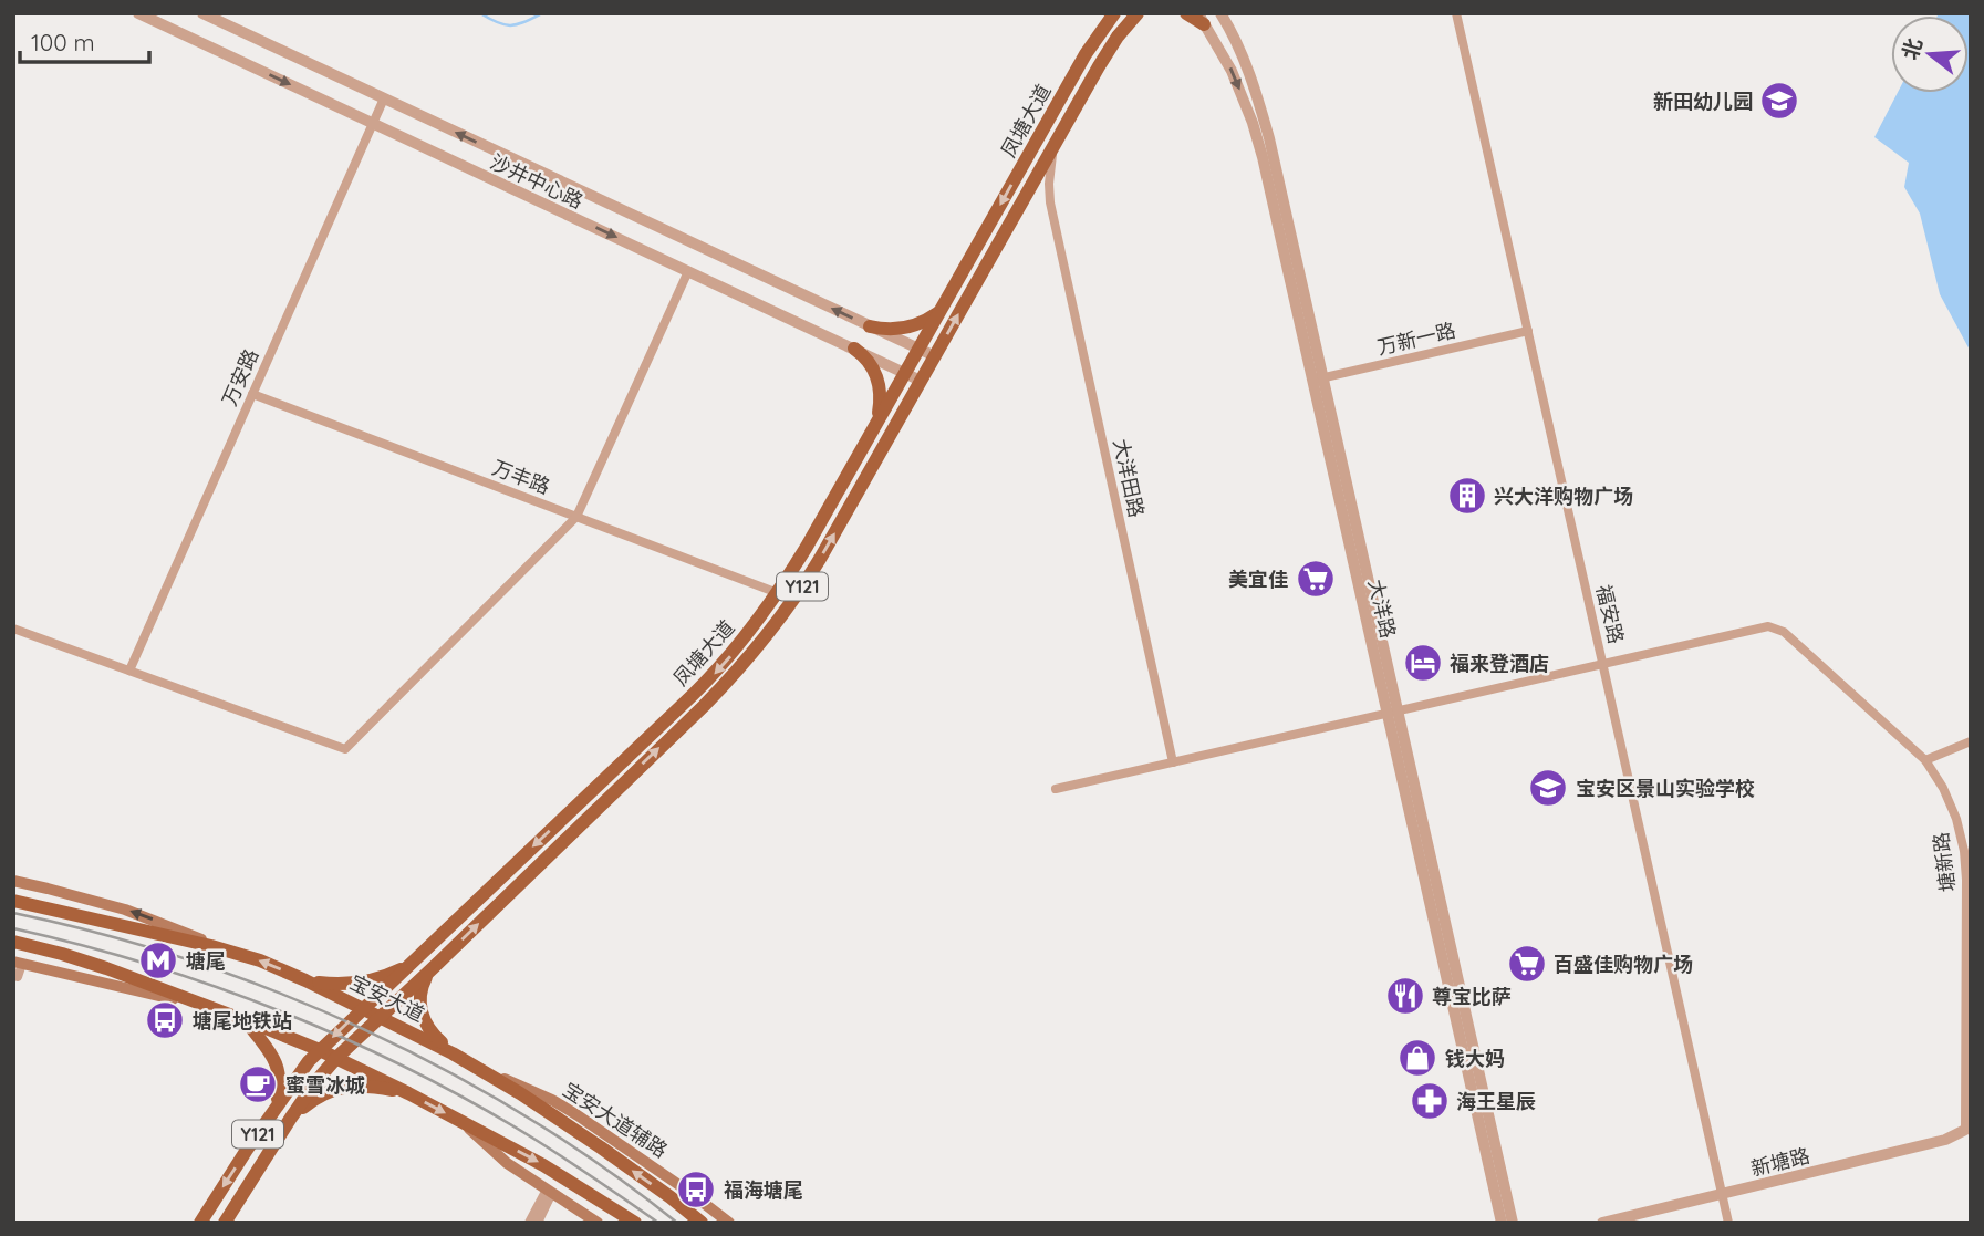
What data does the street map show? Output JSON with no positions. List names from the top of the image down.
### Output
{
  "streets": {
    "main road": [
      "凤塘大道",
      "Y121",
      "宝安大道",
      "宝安大道辅路"
    ],
    "street": [
      "沙井中心路",
      "万新一路",
      "万安路",
      "万丰路",
      "大洋田路",
      "大洋路",
      "福安路",
      "塘新路",
      "新塘路"
    ]
  },
  "crossings": [
    ["凤塘大道", "沙井中心路"],
    ["凤塘大道", "万丰路"],
    ["凤塘大道", "大洋田路"],
    ["凤塘大道", "宝安大道"],
    ["沙井中心路", "万安路"],
    ["万新一路", "大洋路"],
    ["万新一路", "福安路"],
    ["万安路", "万丰路"],
    ["福安路", "塘新路"],
    ["福安路", "新塘路"],
    ["塘新路", "新塘路"],
    ["宝安大道", "宝安大道辅路"]
  ],
  "places": {
    "school or university": ["新田幼儿园", "宝安区景山实验学校"],
    "building": ["兴大洋购物广场"],
    "supermarket": ["美宜佳", "百盛佳购物广场"],
    "hotel": ["福来登酒店"],
    "metro station": ["塘尾"],
    "restaurant": ["尊宝比萨"],
    "bus stop": ["塘尾地铁站", "福海塘尾"],
    "shop": ["钱大妈"],
    "cafe": ["蜜雪冰城"],
    "pharmacy": ["海王星辰"]
  },
  "scale_bar": "100 m",
  "north": "left"
}
